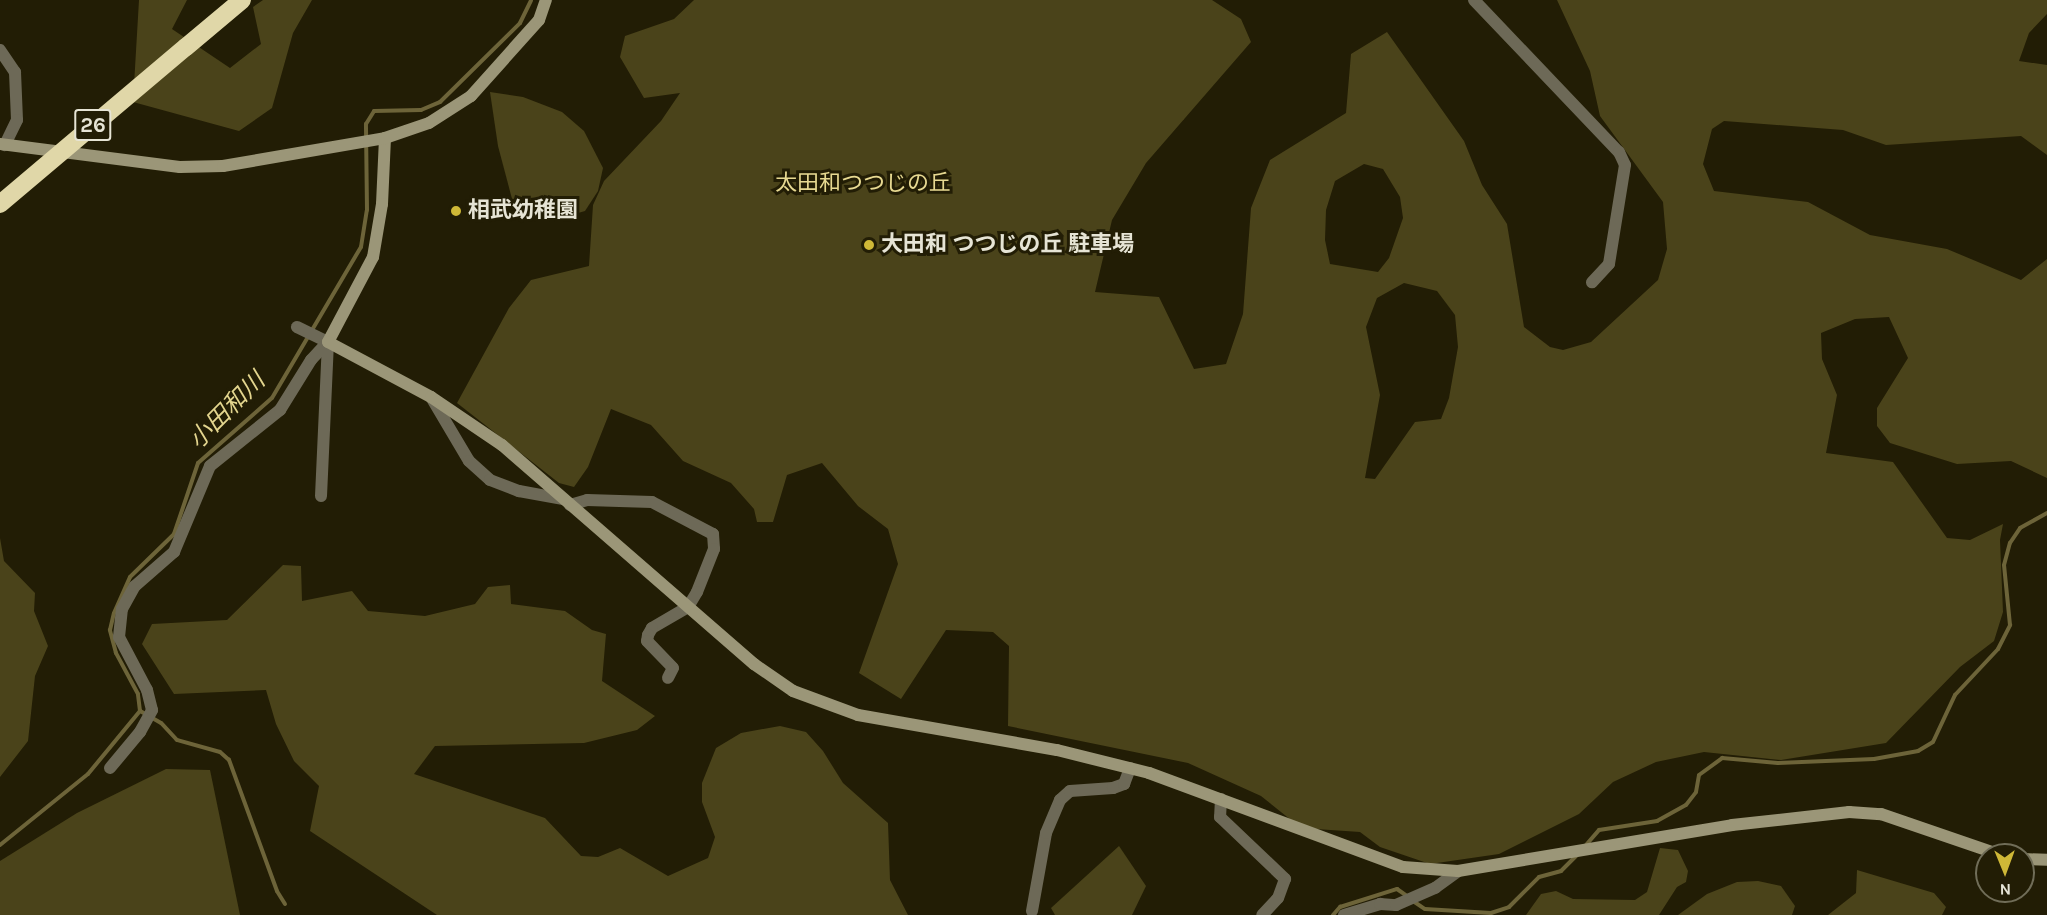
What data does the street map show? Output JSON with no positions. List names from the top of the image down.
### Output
{
  "streets": {
    "highway": ["26"]
  },
  "water": ["小田和川"],
  "parks": ["太田和つつじの丘"],
  "places": ["相武幼稚園", "大田和 つつじの丘 駐車場"],
  "north": "bottom"
}
